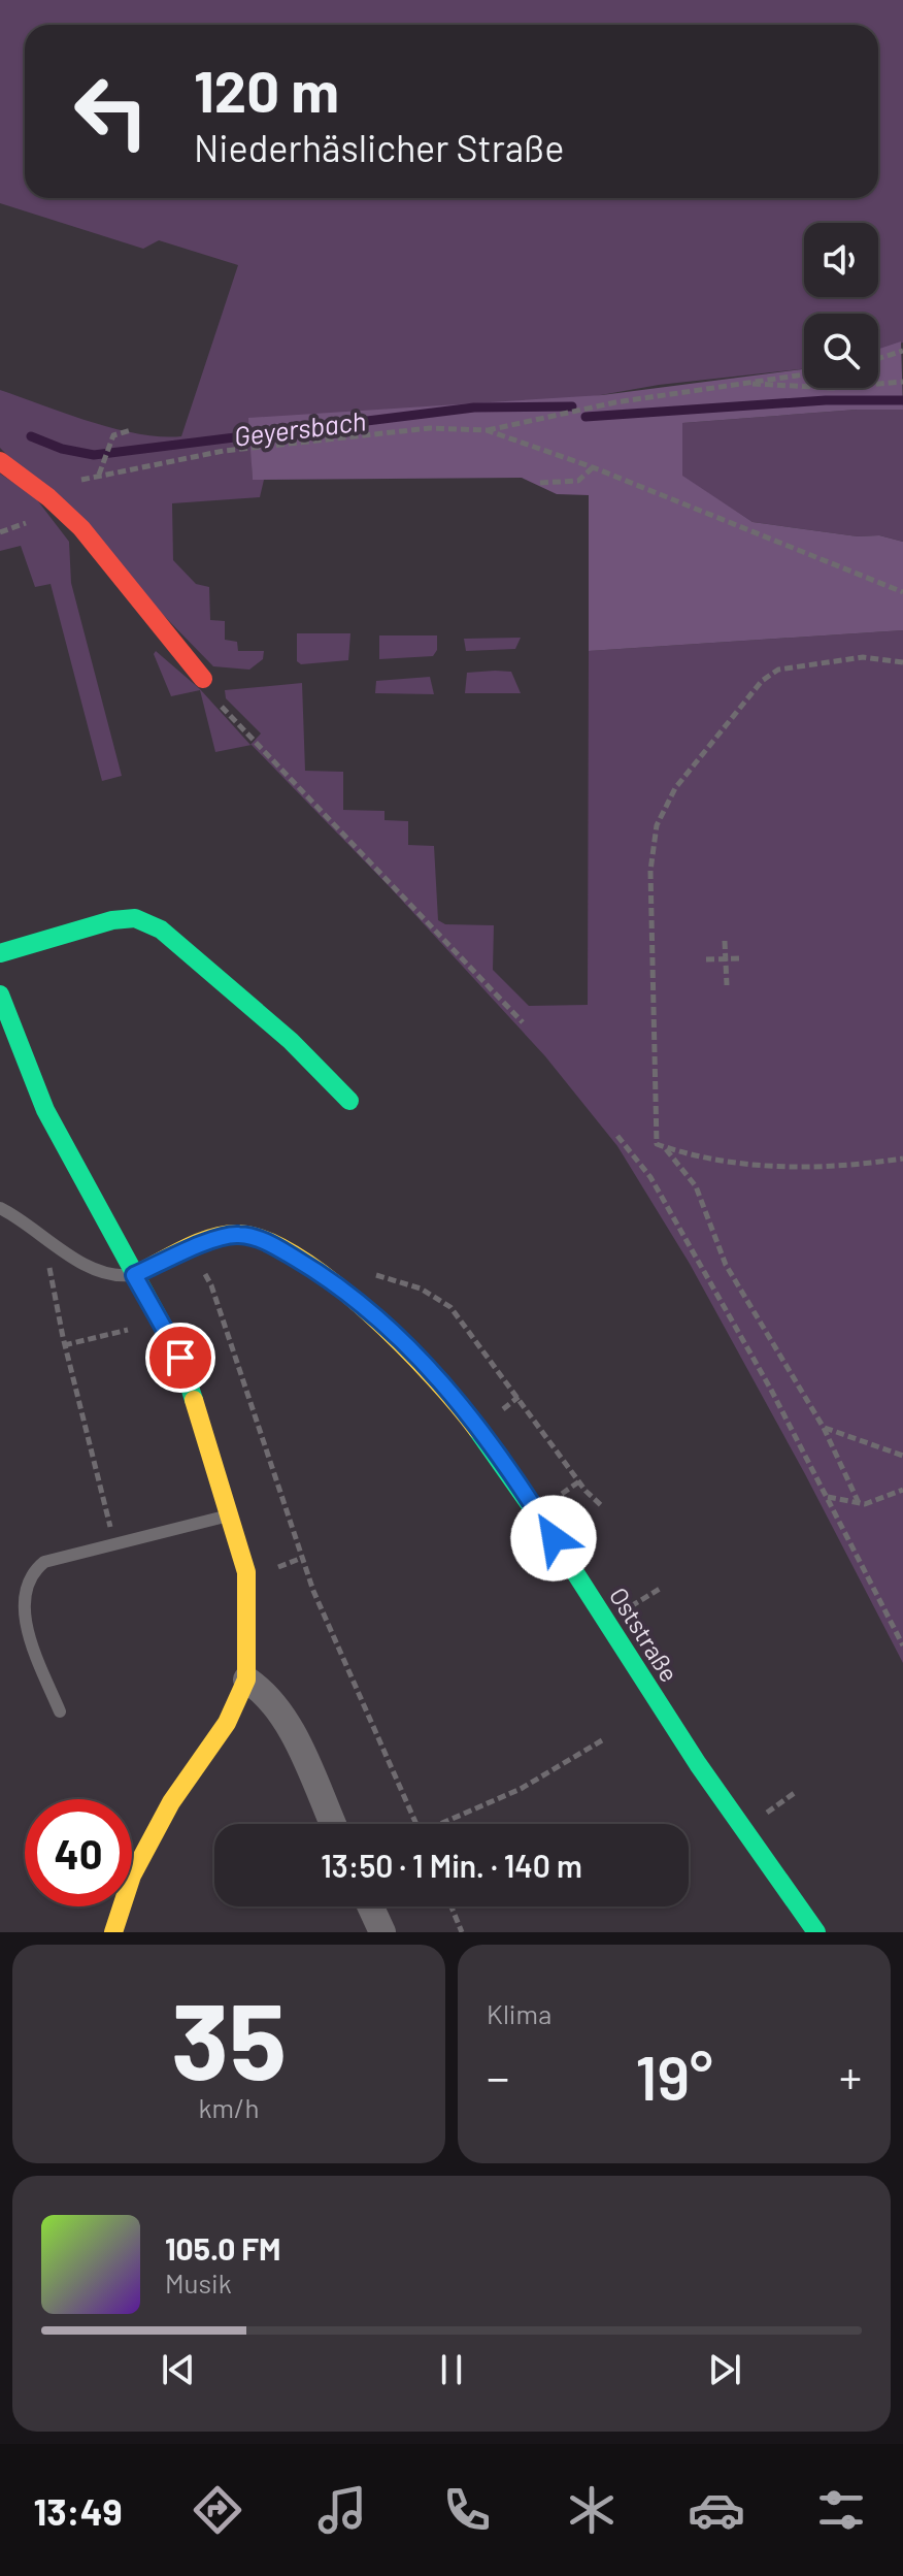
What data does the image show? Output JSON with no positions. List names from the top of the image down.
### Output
{
  "streets": {
    "street": ["Oststraße"]
  },
  "water": ["Geyersbach"],
  "page": {
    "turn": ["120 m", "Niederhäslicher Straße"],
    "limit": "40",
    "trip": "13:50 · 1 Min. · 140 m",
    "tile": [
      ["35", "km/h"],
      "Klima"
    ],
    "heat": ["−", "19°", "+"],
    "song": ["105.0 FM", "Musik"],
    "tabs": "13:49"
  }
}
